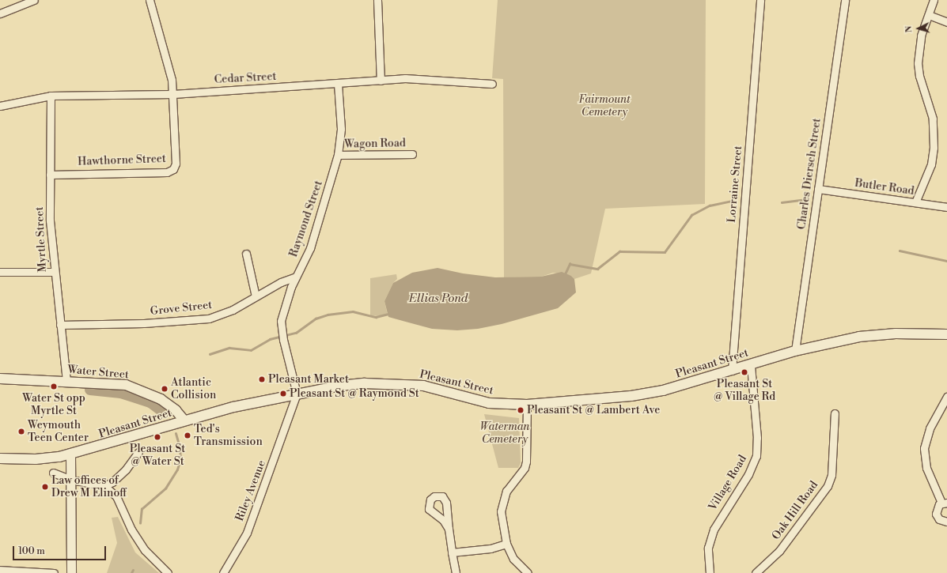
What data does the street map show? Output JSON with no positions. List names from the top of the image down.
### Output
{
  "streets": {
    "main road": ["Pleasant Street", "Water Street"],
    "street": [
      "Cedar Street",
      "Wagon Road",
      "Hawthorne Street",
      "Charles Diersch Street",
      "Lorraine Street",
      "Butler Road",
      "Raymond Street",
      "Myrtle Street",
      "Grove Street",
      "Village Road",
      "Riley Avenue",
      "Oak Hill Road"
    ]
  },
  "crossings": [
    ["Cedar Street", "Hawthorne Street"],
    ["Cedar Street", "Raymond Street"],
    ["Cedar Street", "Myrtle Street"],
    ["Wagon Road", "Raymond Street"],
    ["Hawthorne Street", "Myrtle Street"],
    ["Charles Diersch Street", "Butler Road"],
    ["Charles Diersch Street", "Pleasant Street"],
    ["Lorraine Street", "Pleasant Street"],
    ["Raymond Street", "Grove Street"],
    ["Raymond Street", "Pleasant Street"],
    ["Raymond Street", "Riley Avenue"],
    ["Myrtle Street", "Grove Street"],
    ["Myrtle Street", "Water Street"],
    ["Pleasant Street", "Water Street"],
    ["Pleasant Street", "Village Road"],
    ["Pleasant Street", "Riley Avenue"]
  ],
  "water": ["Ellias Pond"],
  "parks": ["Fairmount Cemetery", "Waterman Cemetery"],
  "places": [
    "Pleasant St @ Village Rd",
    "Pleasant Market",
    "Water St opp Myrtle St",
    "Atlantic Collision",
    "Pleasant St @ Raymond St",
    "Pleasant St @ Lambert Ave",
    "Weymouth Teen Center",
    "Ted's Transmission",
    "Pleasant St @ Water St",
    "Law offices of Drew M Elinoff"
  ],
  "scale_bar": "100 m",
  "north": "left"
}
